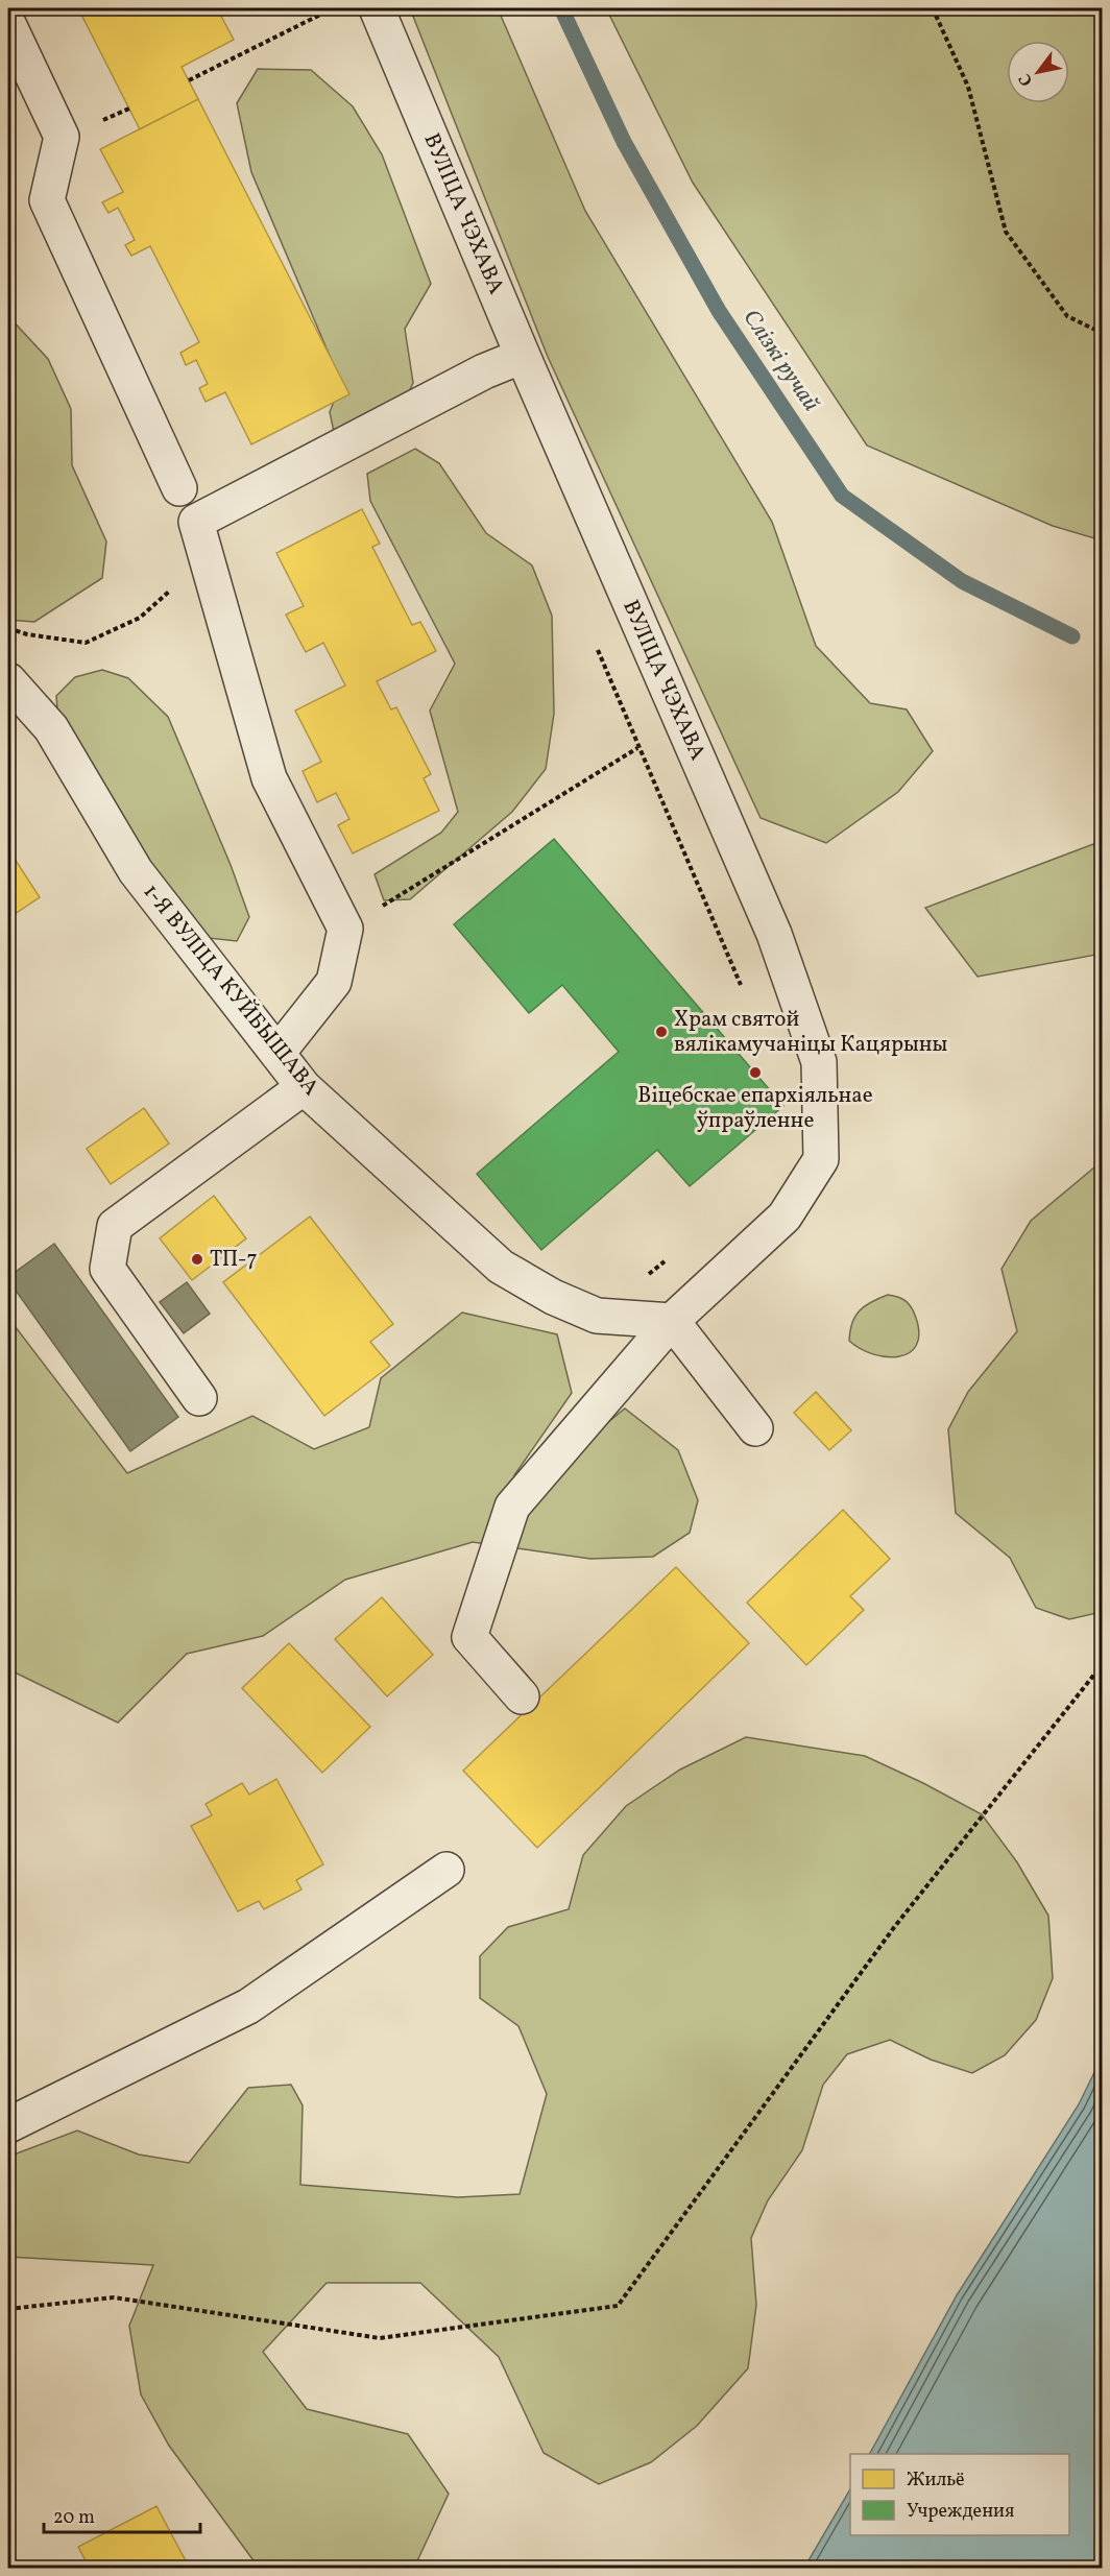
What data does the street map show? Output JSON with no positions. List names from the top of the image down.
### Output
{
  "streets": {
    "street": ["ВУЛІЦА ЧЭХАВА", "1-Я ВУЛІЦА КУЙБЫШАВА"]
  },
  "crossings": [
    ["ВУЛІЦА ЧЭХАВА", "1-Я ВУЛІЦА КУЙБЫШАВА"]
  ],
  "water": ["Слізкі ручай"],
  "places": ["Храм святой вялікамучаніцы Кацярыны", "Віцебскае епархіяльнае ўпраўленне", "ТП-7"],
  "legend": ["Жильё", "Учреждения"],
  "scale_bar": "20 m",
  "north": "bottom left"
}
